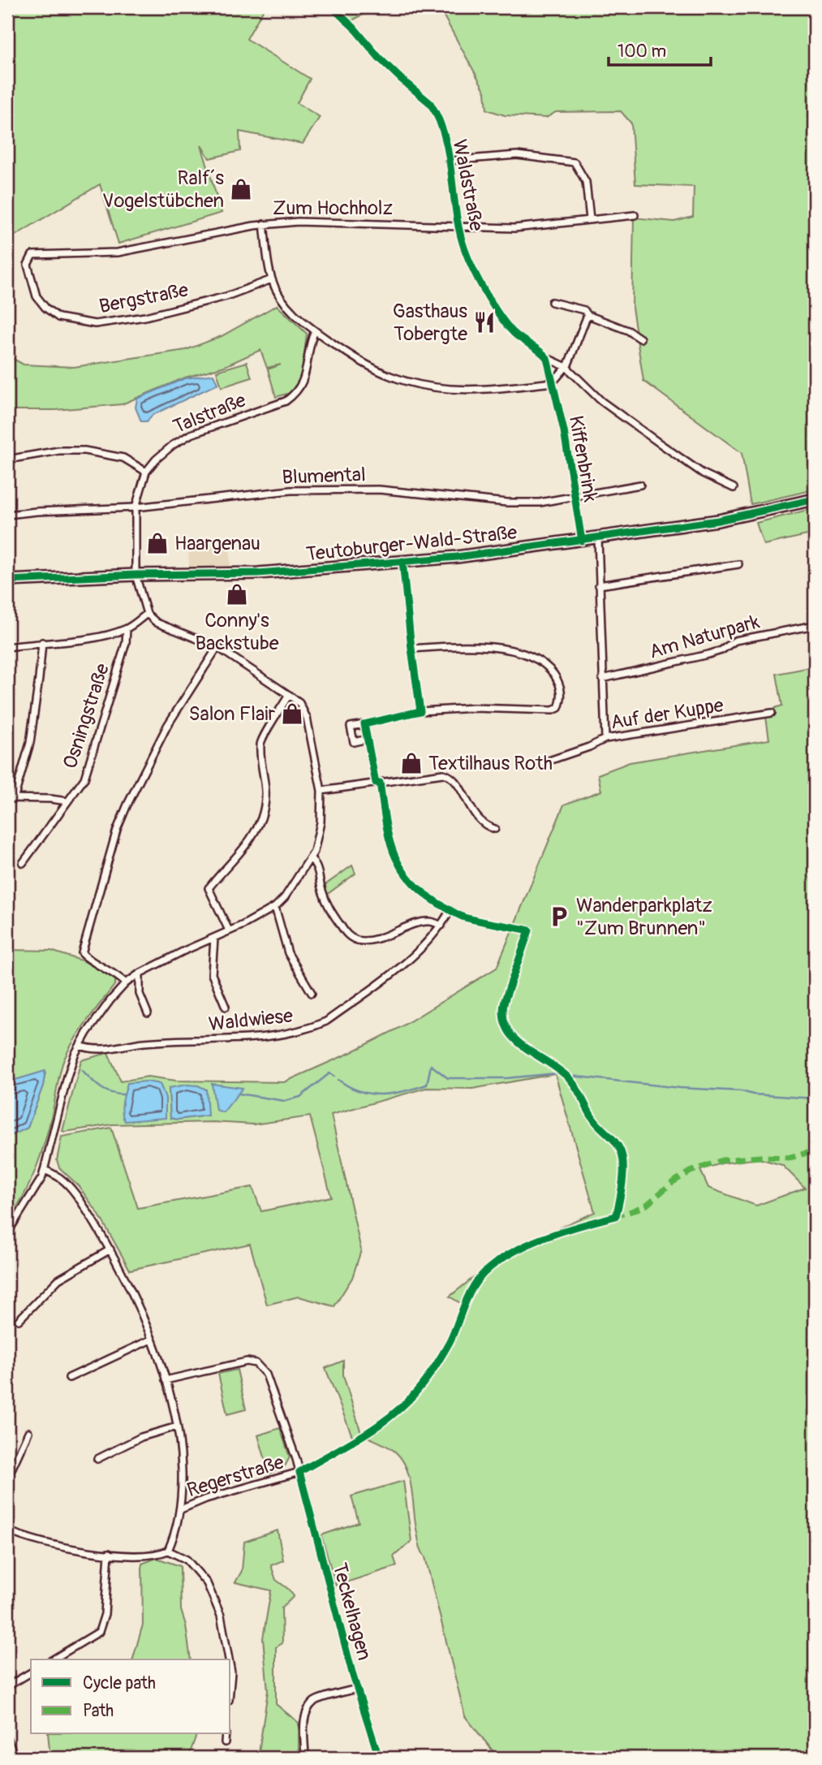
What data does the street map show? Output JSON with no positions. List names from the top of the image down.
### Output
{
  "streets": {
    "main road": ["Teutoburger-Wald-Straße"],
    "street": [
      "Waldstraße",
      "Zum Hochholz",
      "Bergstraße",
      "Talstraße",
      "Kiffenbrink",
      "Blumental",
      "Am Naturpark",
      "Auf der Kuppe",
      "Osningstraße",
      "Waldwiese",
      "Regerstraße",
      "Teckelhagen"
    ]
  },
  "crossings": [
    ["Waldstraße", "Zum Hochholz"],
    ["Zum Hochholz", "Bergstraße"],
    ["Talstraße", "Blumental"],
    ["Talstraße", "Teutoburger-Wald-Straße"],
    ["Kiffenbrink", "Blumental"],
    ["Kiffenbrink", "Teutoburger-Wald-Straße"],
    ["Regerstraße", "Teckelhagen"]
  ],
  "places": {
    "shop": [
      "Ralf´s Vogelstübchen",
      "Haargenau",
      "Conny's Backstube",
      "Salon Flair",
      "Textilhaus Roth"
    ],
    "restaurant": ["Gasthaus Tobergte"],
    "parking": ["Wanderparkplatz \"Zum Brunnen\""]
  },
  "legend": ["Cycle path", "Path"],
  "scale_bar": "100 m"
}
